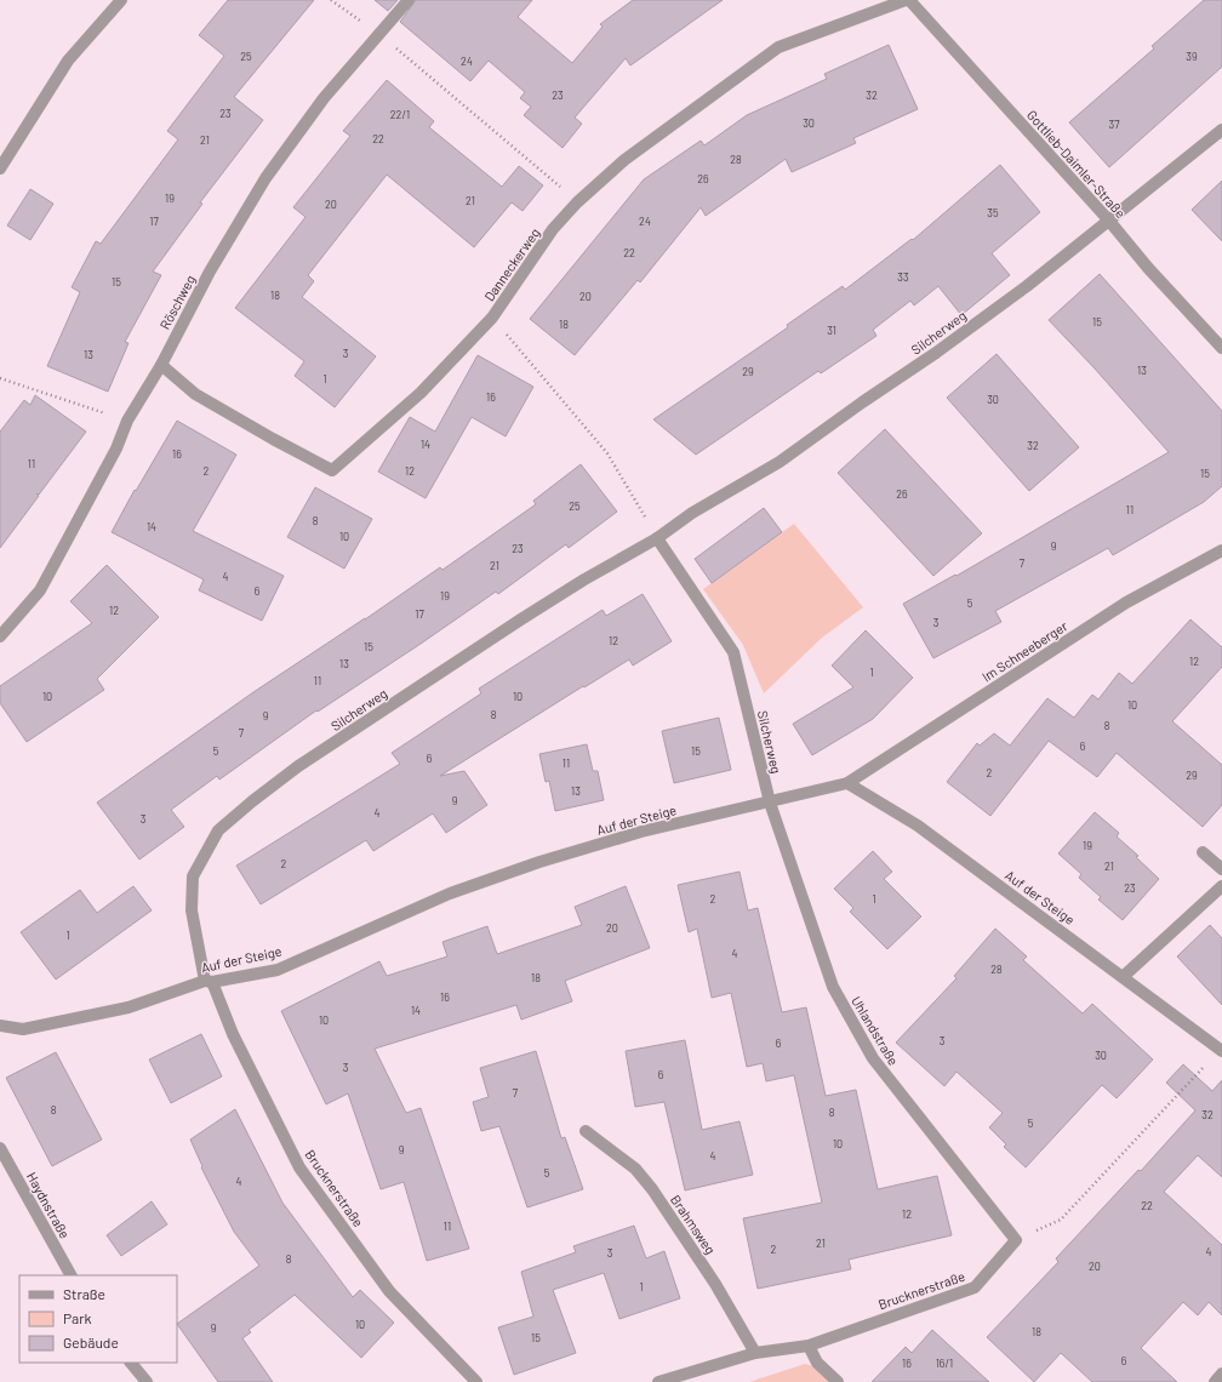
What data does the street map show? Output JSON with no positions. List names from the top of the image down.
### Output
{
  "streets": {
    "street": [
      "Gottlieb-Daimler-Straße",
      "Danneckerweg",
      "Röschweg",
      "Silcherweg",
      "Im Schneeberger",
      "Auf der Steige",
      "Uhlandstraße",
      "Brucknerstraße",
      "Haydnstraße",
      "Brahmsweg"
    ]
  },
  "crossings": [
    ["Gottlieb-Daimler-Straße", "Danneckerweg"],
    ["Gottlieb-Daimler-Straße", "Silcherweg"],
    ["Danneckerweg", "Röschweg"],
    ["Silcherweg", "Auf der Steige"],
    ["Silcherweg", "Uhlandstraße"],
    ["Silcherweg", "Brucknerstraße"],
    ["Im Schneeberger", "Auf der Steige"],
    ["Auf der Steige", "Uhlandstraße"],
    ["Auf der Steige", "Brucknerstraße"],
    ["Uhlandstraße", "Brucknerstraße"],
    ["Brucknerstraße", "Brahmsweg"]
  ],
  "house_numbers": [
    "25",
    "39",
    "24",
    "23",
    "32",
    "23",
    "22/1",
    "30",
    "37",
    "22",
    "21",
    "28",
    "26",
    "19",
    "21",
    "20",
    "35",
    "17",
    "24",
    "22",
    "33",
    "15",
    "18",
    "20",
    "15",
    "18",
    "31",
    "3",
    "13",
    "13",
    "29",
    "1",
    "16",
    "30",
    "14",
    "32",
    "16",
    "11",
    "2",
    "12",
    "15",
    "26",
    "25",
    "11",
    "8",
    "14",
    "10",
    "9",
    "23",
    "7",
    "21",
    "4",
    "6",
    "19",
    "5",
    "12",
    "17",
    "3",
    "12",
    "15",
    "12",
    "13",
    "1",
    "11",
    "10",
    "10",
    "10",
    "8",
    "9",
    "8",
    "7",
    "6",
    "5",
    "15",
    "6",
    "11",
    "2",
    "29",
    "13",
    "9",
    "4",
    "3",
    "19",
    "2",
    "21",
    "23",
    "2",
    "1",
    "20",
    "1",
    "4",
    "28",
    "18",
    "16",
    "14",
    "10",
    "3",
    "6",
    "30",
    "3",
    "6",
    "7",
    "8",
    "8",
    "32",
    "5",
    "10",
    "9",
    "4",
    "5",
    "4",
    "22",
    "12",
    "11",
    "21",
    "2",
    "4",
    "3",
    "8",
    "20",
    "1",
    "10",
    "9",
    "18",
    "15",
    "6",
    "16",
    "16/1"
  ],
  "legend": ["Straße", "Park", "Gebäude"]
}
